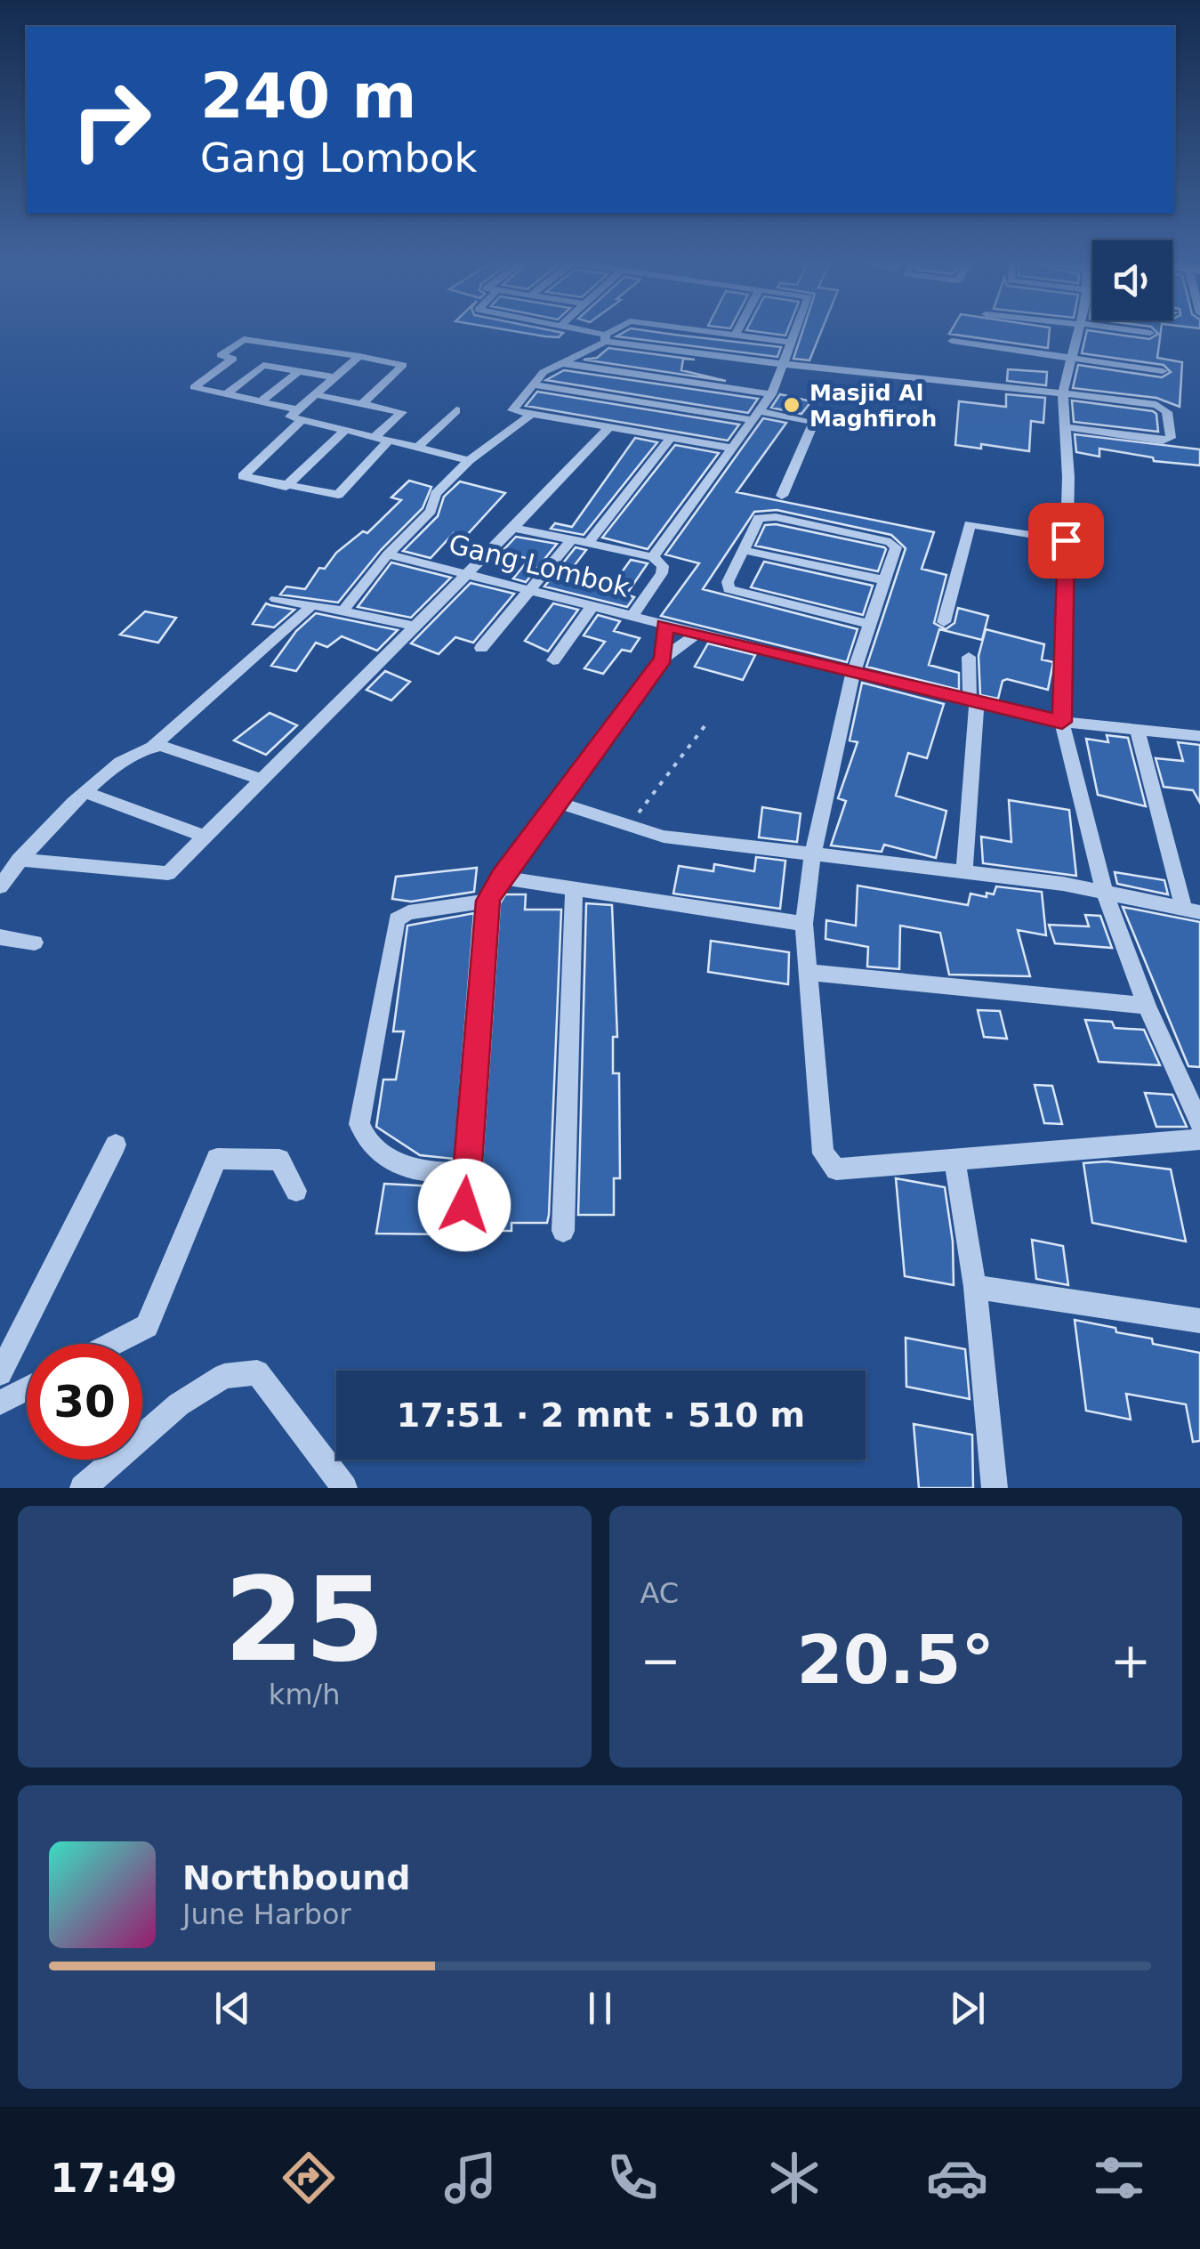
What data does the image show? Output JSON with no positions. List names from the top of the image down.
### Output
{
  "streets": {
    "street": ["Gang Lombok"]
  },
  "places": ["Masjid Al Maghfiroh"],
  "page": {
    "turn": ["240 m", "Gang Lombok"],
    "limit": "30",
    "trip": "17:51 · 2 mnt · 510 m",
    "tile": [
      ["25", "km/h"],
      "AC"
    ],
    "heat": ["−", "20.5°", "+"],
    "song": ["Northbound", "June Harbor"],
    "tabs": "17:49"
  }
}
